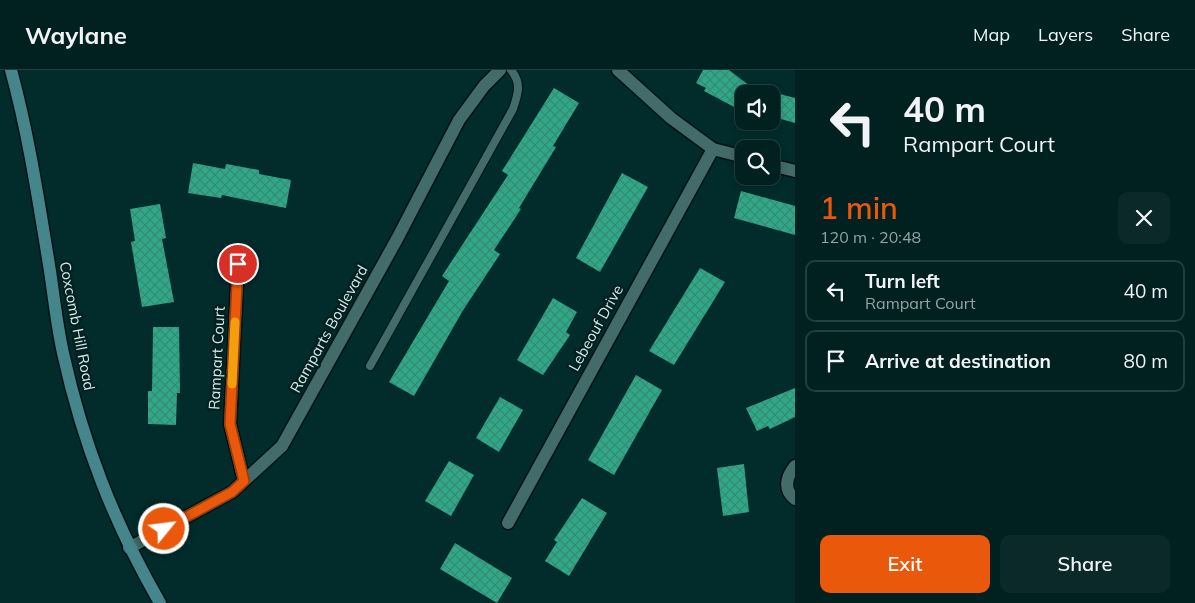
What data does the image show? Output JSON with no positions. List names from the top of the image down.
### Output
{
  "streets": {
    "main road": ["Coxcomb Hill Road"],
    "street": ["Lebeouf Drive", "Ramparts Boulevard", "Rampart Court"]
  },
  "crossings": [
    ["Coxcomb Hill Road", "Ramparts Boulevard"],
    ["Ramparts Boulevard", "Rampart Court"]
  ],
  "page": {
    "header": "Waylane",
    "nav": ["Map", "Layers", "Share"],
    "turn": ["40 m", "Rampart Court"],
    "heading": ["1 min", "120 m · 20:48"],
    "list": [
      {
        "name": "Turn left",
        "note": "Rampart Court",
        "value": "40 m"
      },
      {
        "name": "Arrive at destination",
        "value": "80 m"
      }
    ],
    "buttons": ["Exit", "Share"]
  }
}
